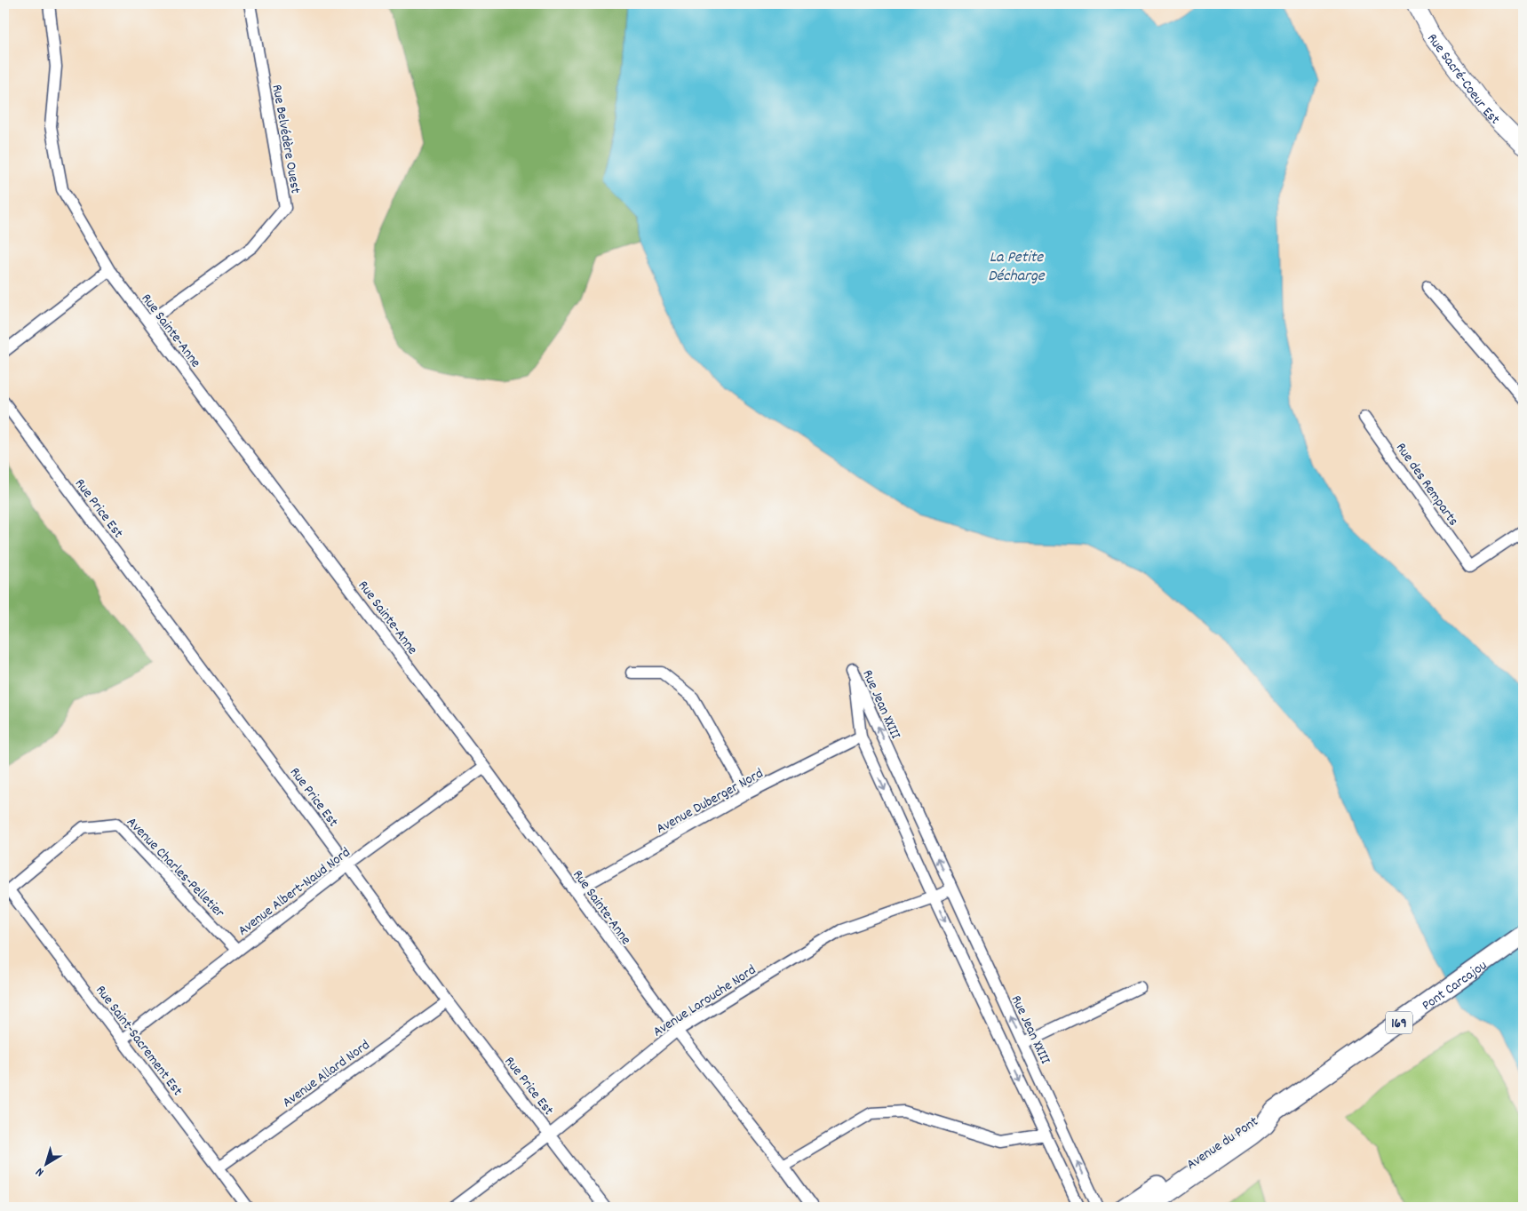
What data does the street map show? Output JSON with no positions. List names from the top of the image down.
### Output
{
  "streets": {
    "main road": ["Pont Carcajou", "169", "Avenue du Pont"],
    "street": [
      "Rue Sacré-Coeur Est",
      "Rue Belvédère Ouest",
      "Rue Sainte-Anne",
      "Rue des Remparts",
      "Rue Price Est",
      "Rue Jean XXIII",
      "Avenue Duberger Nord",
      "Avenue Charles-Pelletier",
      "Avenue Albert-Naud Nord",
      "Avenue Larouche Nord",
      "Rue Saint-Sacrement Est",
      "Avenue Allard Nord"
    ]
  },
  "crossings": [
    ["Rue Belvédère Ouest", "Rue Sainte-Anne"],
    ["Rue Sainte-Anne", "Avenue Duberger Nord"],
    ["Rue Sainte-Anne", "Avenue Albert-Naud Nord"],
    ["Rue Sainte-Anne", "Avenue Larouche Nord"],
    ["Rue Price Est", "Avenue Albert-Naud Nord"],
    ["Rue Price Est", "Avenue Larouche Nord"],
    ["Rue Price Est", "Avenue Allard Nord"],
    ["Rue Jean XXIII", "Avenue Duberger Nord"],
    ["Rue Jean XXIII", "Avenue Larouche Nord"],
    ["Avenue Charles-Pelletier", "Avenue Albert-Naud Nord"],
    ["Avenue Charles-Pelletier", "Rue Saint-Sacrement Est"],
    ["Avenue Albert-Naud Nord", "Rue Saint-Sacrement Est"],
    ["Pont Carcajou", "Avenue du Pont"],
    ["Rue Saint-Sacrement Est", "Avenue Allard Nord"]
  ],
  "water": ["La Petite Décharge"],
  "north": "bottom left"
}
